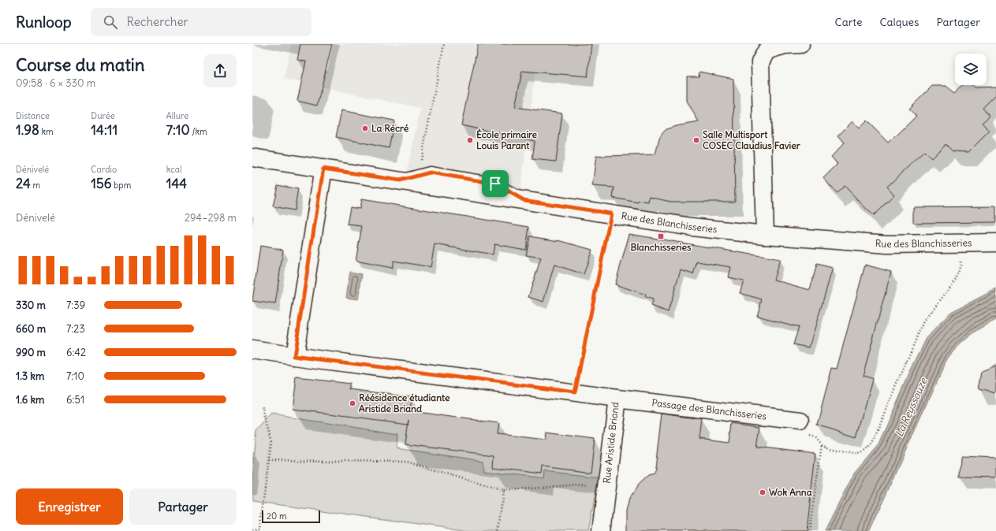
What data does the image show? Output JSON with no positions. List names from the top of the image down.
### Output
{
  "streets": {
    "street": ["Rue des Blanchisseries", "Passage des Blanchisseries", "Rue Aristide Briand"]
  },
  "crossings": [
    ["Passage des Blanchisseries", "Rue Aristide Briand"]
  ],
  "water": ["La Reyssouze"],
  "places": {
    "other": [
      "La Récré",
      "École primaire Louis Parant",
      "Salle Multisport COSEC Claudius Favier",
      "Réésidence étudiante Aristide Briand",
      "Wok Anna"
    ],
    "transit": ["Blanchisseries"]
  },
  "scale_bar": "20 m",
  "page": {
    "header": "Runloop",
    "search": "Rechercher",
    "nav": ["Carte", "Calques", "Partager"],
    "heading": ["Course du matin", "09:58 · 6 × 330 m"],
    "stats": [
      ["Distance", "1.98 km"],
      ["Durée", "14:11"],
      ["Allure", "7:10 /km"],
      ["Dénivelé", "24 m"],
      ["Cardio", "156 bpm"],
      ["kcal", "144"]
    ],
    "chart": ["Dénivelé", "294–298 m"],
    "list": [
      {
        "name": "330 m",
        "note": "7:39"
      },
      {
        "name": "660 m",
        "note": "7:23"
      },
      {
        "name": "990 m",
        "note": "6:42"
      },
      {
        "name": "1.3 km",
        "note": "7:10"
      },
      {
        "name": "1.6 km",
        "note": "6:51"
      }
    ],
    "buttons": ["Enregistrer", "Partager"],
    "scale": "20 m"
  }
}
